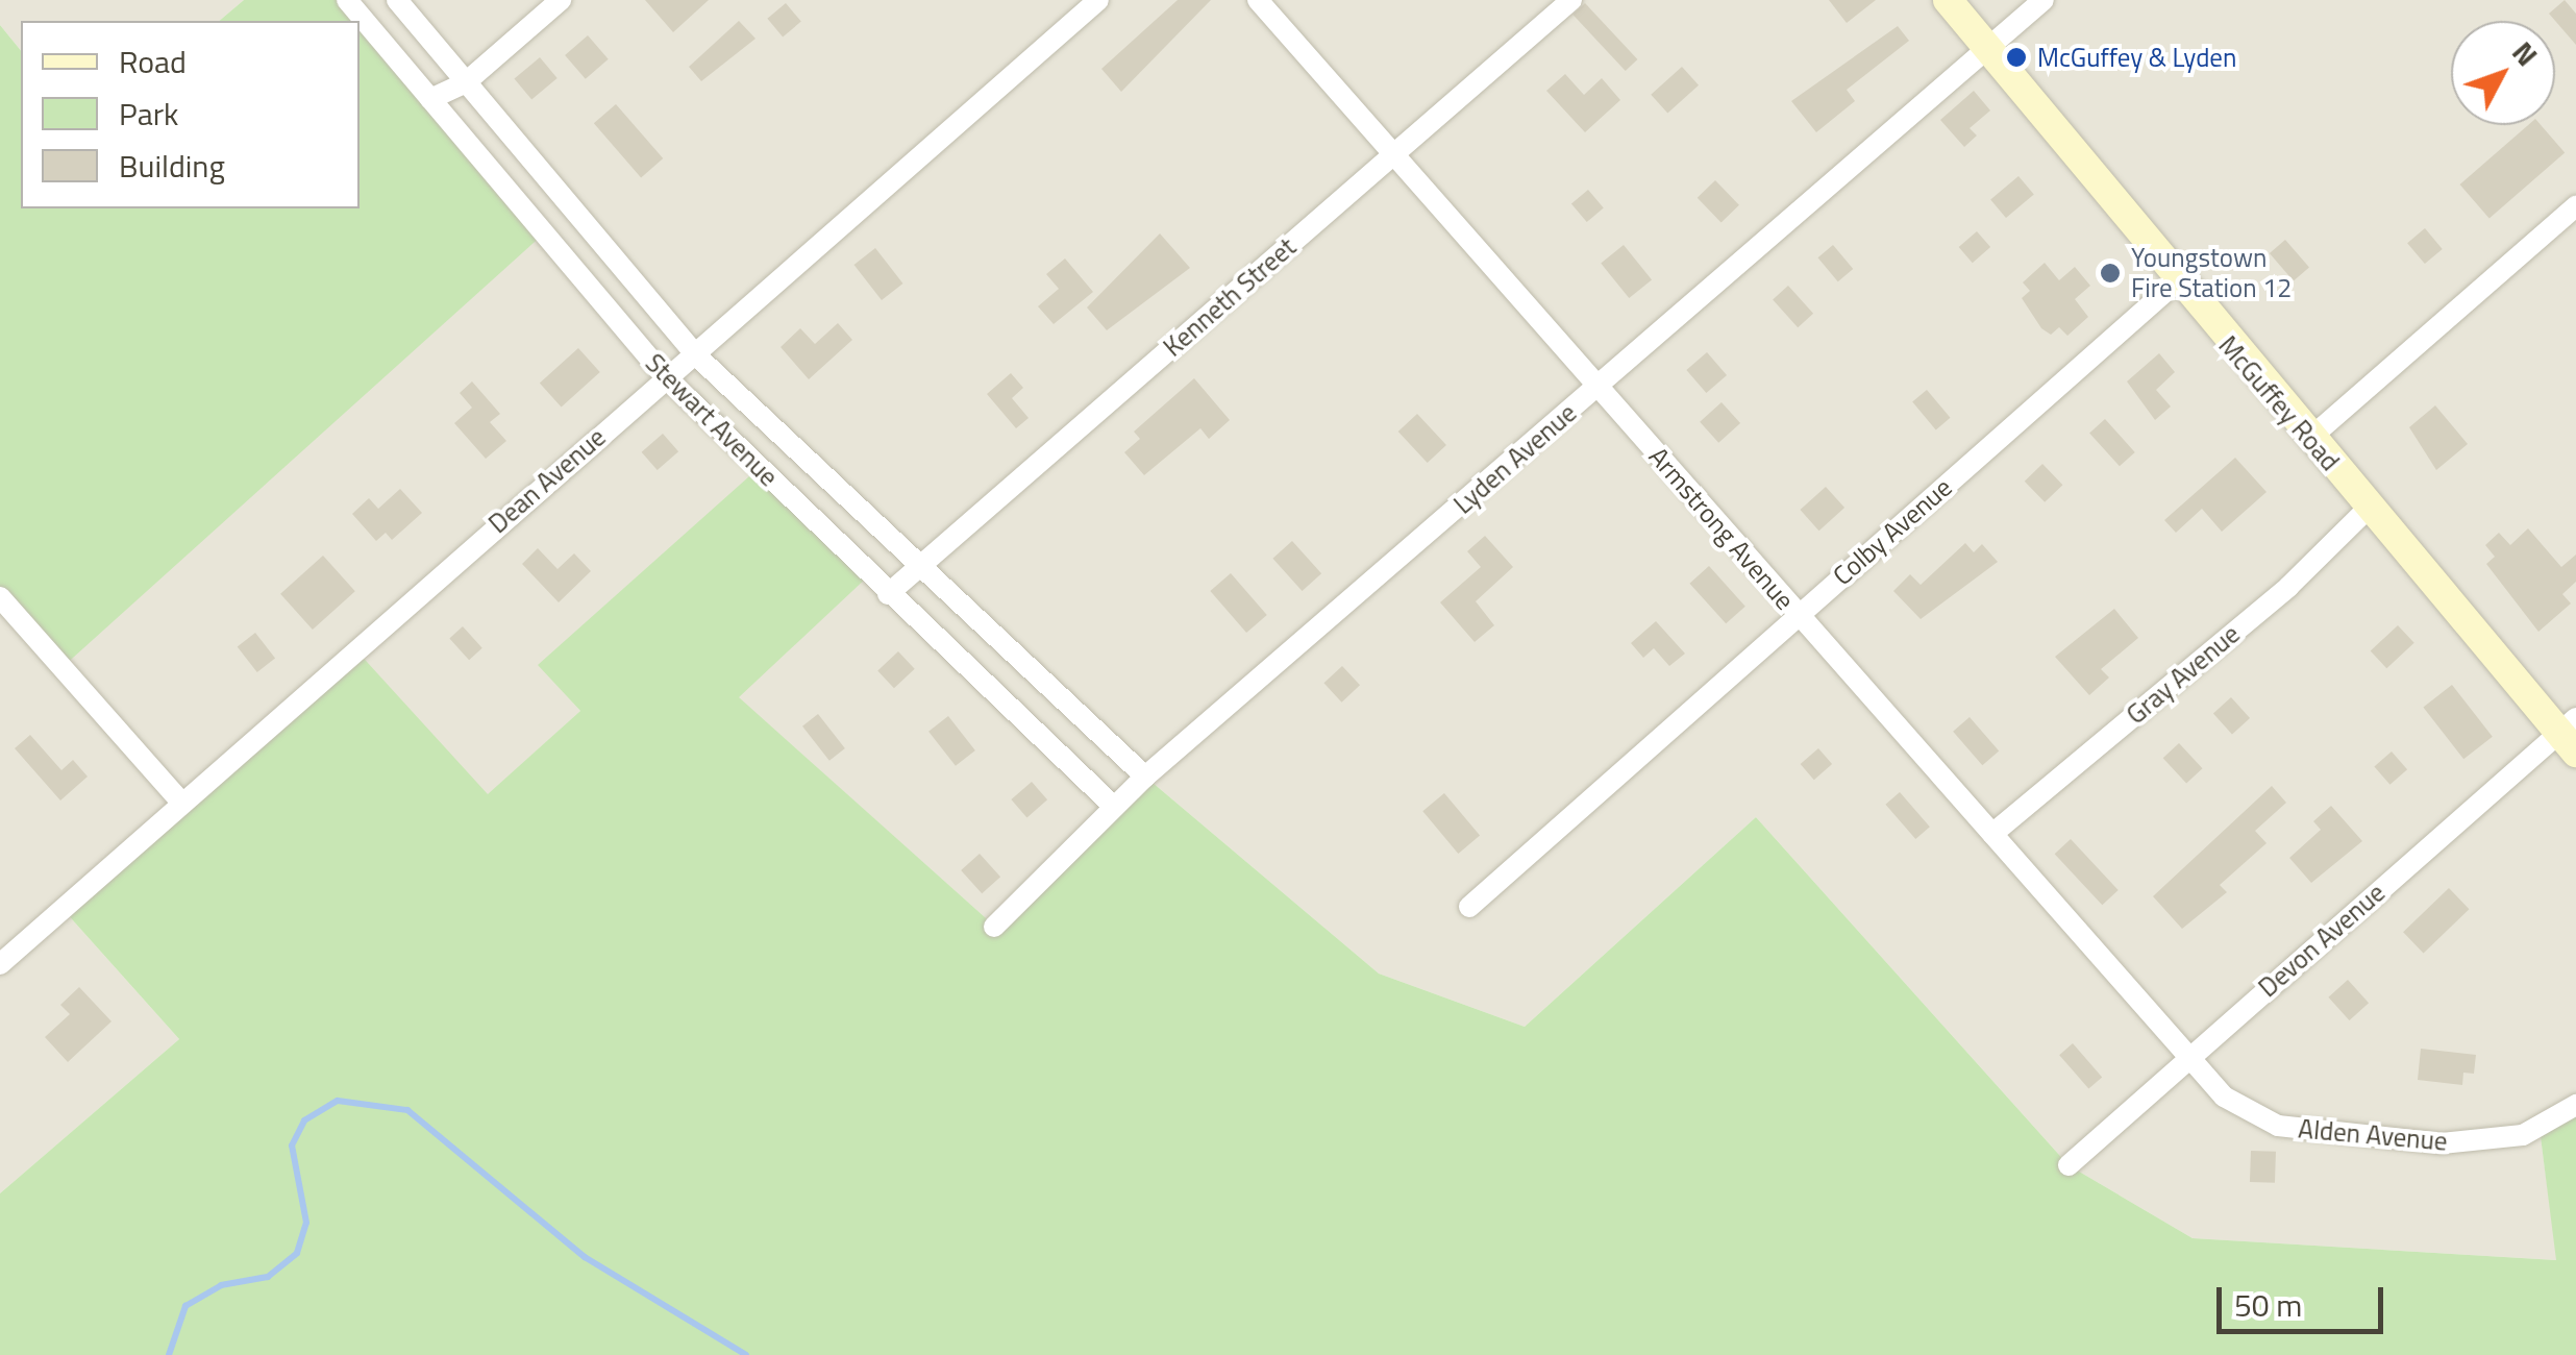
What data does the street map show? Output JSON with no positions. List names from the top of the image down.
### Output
{
  "streets": {
    "street": [
      "Kenneth Street",
      "McGuffey Road",
      "Stewart Avenue",
      "Lyden Avenue",
      "Dean Avenue",
      "Armstrong Avenue",
      "Colby Avenue",
      "Gray Avenue",
      "Devon Avenue",
      "Alden Avenue"
    ]
  },
  "crossings": [
    ["Kenneth Street", "Stewart Avenue"],
    ["Kenneth Street", "Armstrong Avenue"],
    ["McGuffey Road", "Lyden Avenue"],
    ["McGuffey Road", "Colby Avenue"],
    ["McGuffey Road", "Gray Avenue"],
    ["McGuffey Road", "Devon Avenue"],
    ["Stewart Avenue", "Lyden Avenue"],
    ["Stewart Avenue", "Dean Avenue"],
    ["Lyden Avenue", "Armstrong Avenue"],
    ["Armstrong Avenue", "Colby Avenue"],
    ["Armstrong Avenue", "Gray Avenue"],
    ["Armstrong Avenue", "Devon Avenue"],
    ["Armstrong Avenue", "Alden Avenue"],
    ["Devon Avenue", "Alden Avenue"]
  ],
  "places": ["McGuffey & Lyden", "Youngstown Fire Station 12"],
  "legend": ["Road", "Park", "Building"],
  "scale_bar": "50 m",
  "north": "top right"
}
